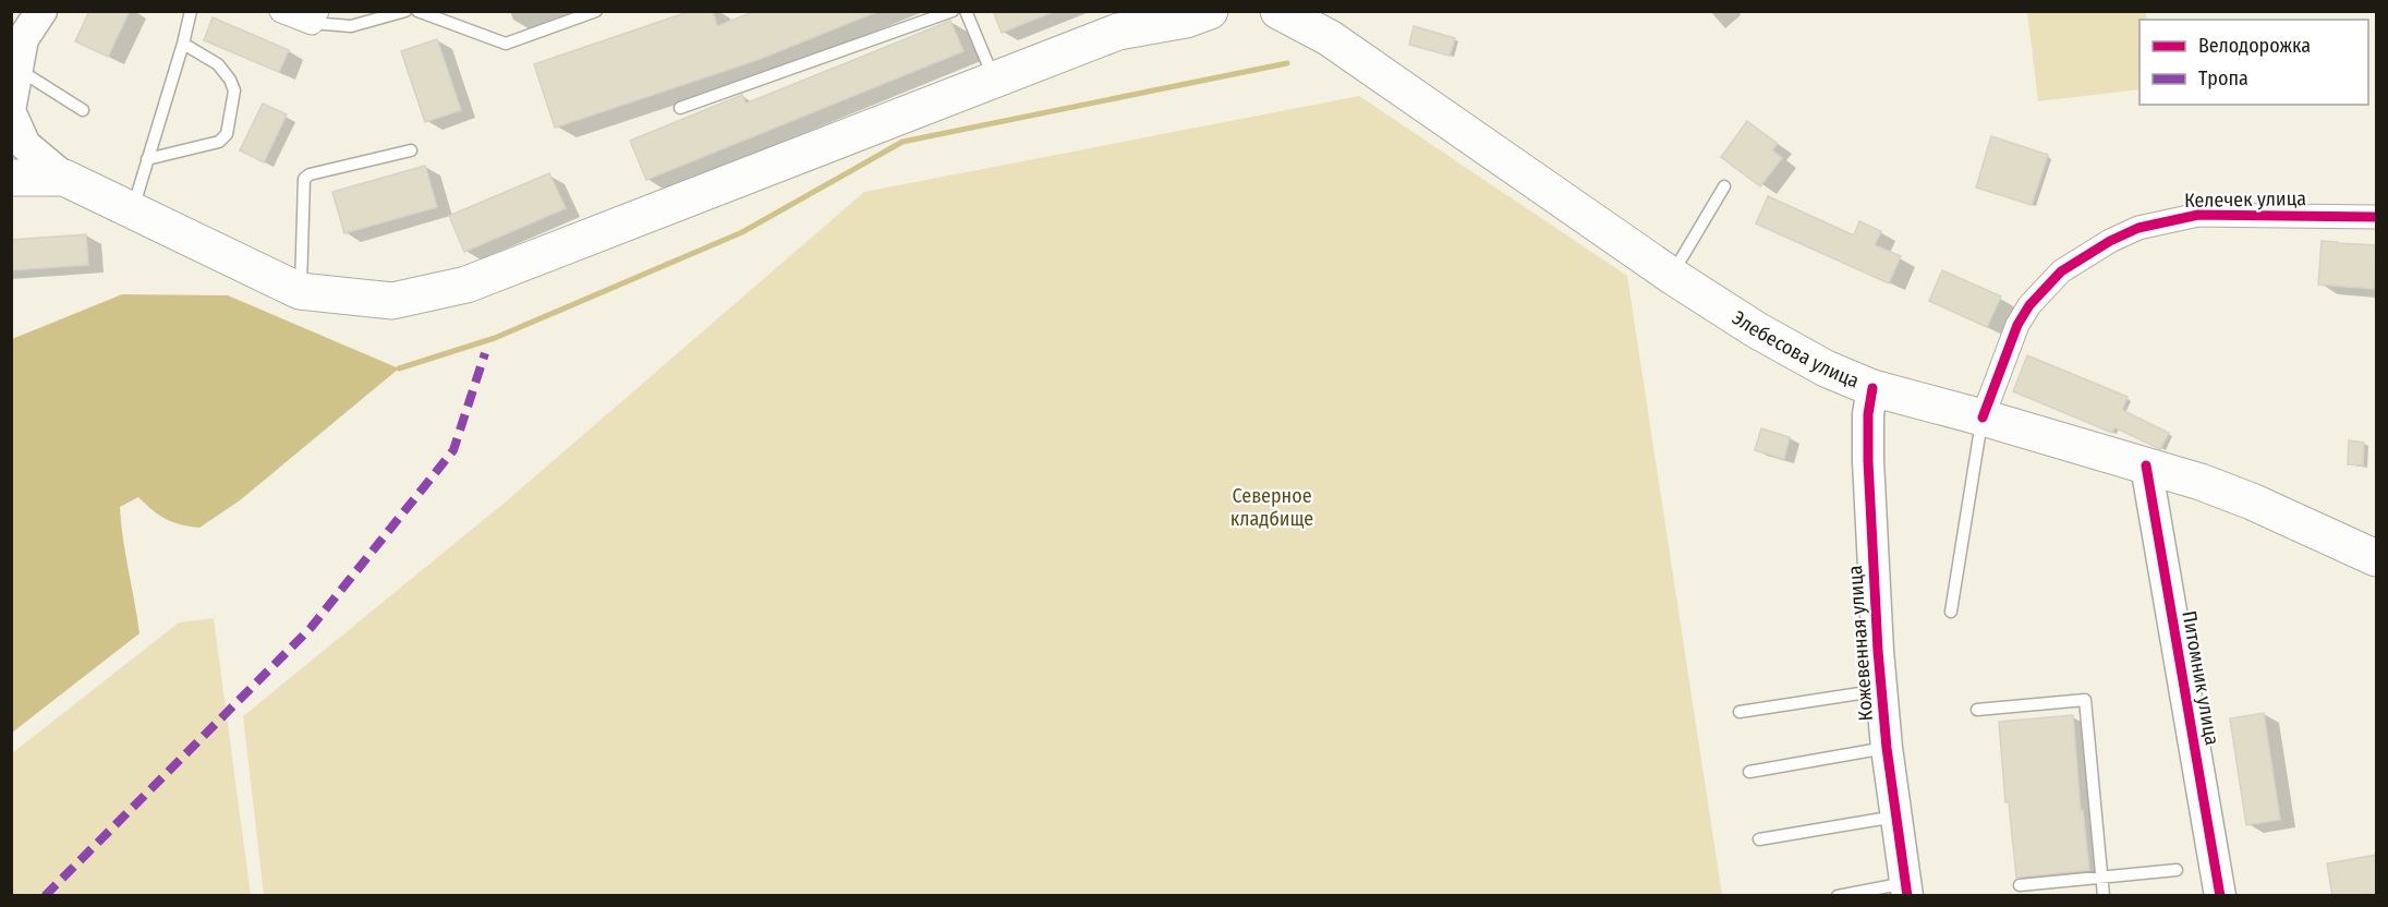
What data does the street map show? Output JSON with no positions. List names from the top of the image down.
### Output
{
  "streets": {
    "main road": ["Элебесова улица"],
    "street": ["Келечек улица", "Кожевенная улица", "Питомник улица"]
  },
  "crossings": [
    ["Келечек улица", "Элебесова улица"],
    ["Элебесова улица", "Кожевенная улица"],
    ["Элебесова улица", "Питомник улица"]
  ],
  "parks": ["Северное кладбище"],
  "legend": ["Велодорожка", "Тропа"]
}
